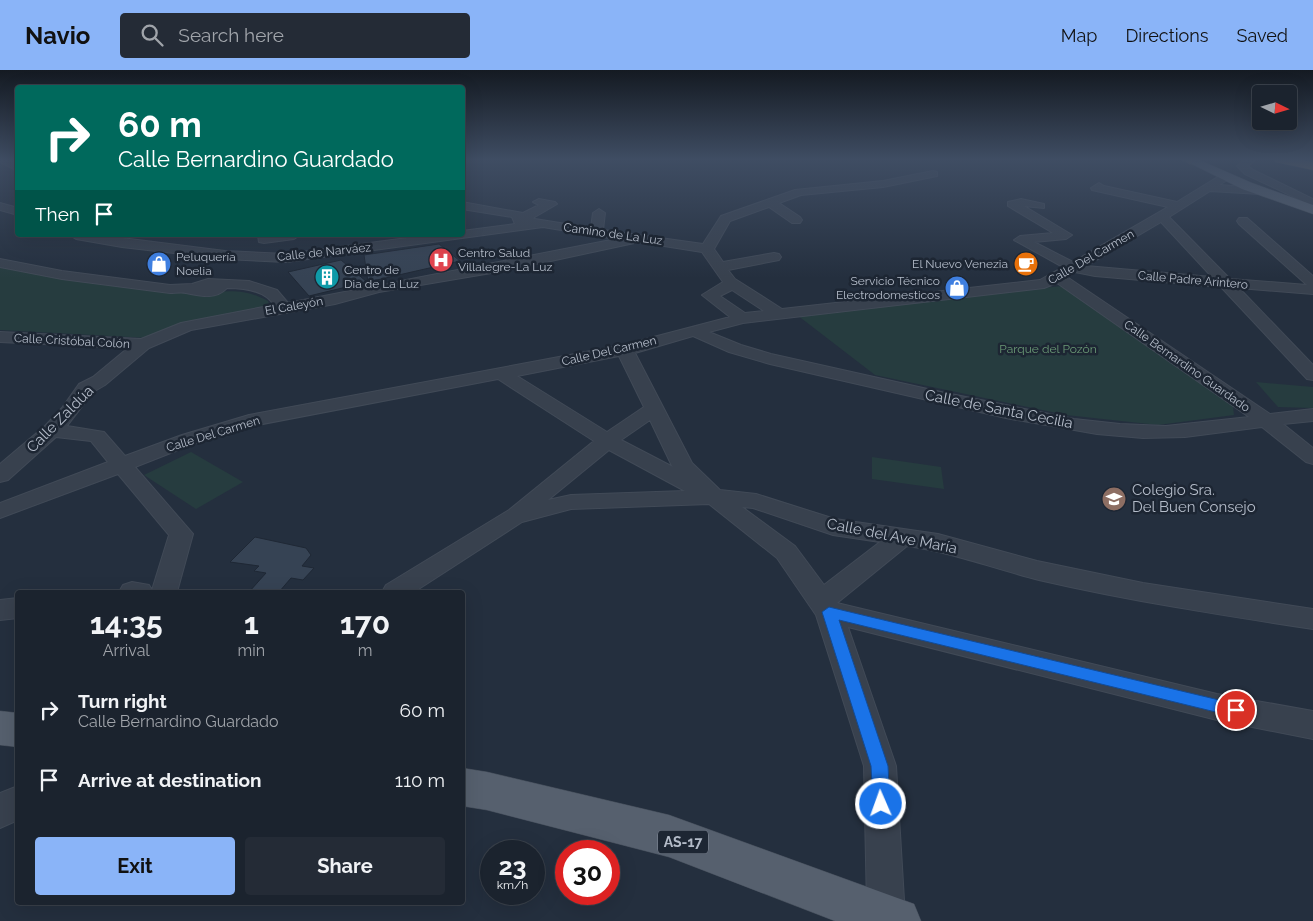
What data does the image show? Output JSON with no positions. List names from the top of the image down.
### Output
{
  "streets": {
    "main road": ["AS-17"],
    "street": [
      "Camino de La Luz",
      "Calle de Narváez",
      "Calle Del Carmen",
      "Calle Padre Arintero",
      "El Caleyón",
      "Calle Cristóbal Colón",
      "Calle Bernardino Guardado",
      "Calle de Santa Cecilia",
      "Calle Zaldúa",
      "Calle del Ave María"
    ]
  },
  "crossings": [
    ["Camino de La Luz", "Calle de Narváez"],
    ["Camino de La Luz", "El Caleyón"],
    ["Calle Del Carmen", "Calle Padre Arintero"],
    ["Calle Del Carmen", "Calle Bernardino Guardado"],
    ["Calle Del Carmen", "Calle de Santa Cecilia"],
    ["Calle Del Carmen", "Calle del Ave María"],
    ["Calle Padre Arintero", "Calle Bernardino Guardado"],
    ["El Caleyón", "Calle Cristóbal Colón"],
    ["El Caleyón", "Calle Zaldúa"],
    ["Calle Cristóbal Colón", "Calle Zaldúa"],
    ["Calle Bernardino Guardado", "Calle de Santa Cecilia"]
  ],
  "parks": ["Parque del Pozón"],
  "places": {
    "hospital": ["Centro Salud Villalegre-La Luz"],
    "shop": ["Peluquería Noelia", "Servicio Técnico Electrodomesticos"],
    "cafe": ["El Nuevo Venezia"],
    "building": ["Centro de Dia de La Luz"],
    "school or university": ["Colegio Sra. Del Buen Consejo"]
  },
  "north": "right",
  "page": {
    "header": "Navio",
    "search": "Search here",
    "nav": ["Map", "Directions", "Saved"],
    "turn": ["60 m", "Calle Bernardino Guardado"],
    "then": "Then",
    "eta": [
      "14:35",
      "Arrival",
      "1",
      "min",
      "170",
      "m"
    ],
    "list": [
      {
        "name": "Turn right",
        "note": "Calle Bernardino Guardado",
        "value": "60 m"
      },
      {
        "name": "Arrive at destination",
        "value": "110 m"
      }
    ],
    "buttons": ["Exit", "Share"],
    "speed": "23 km/h",
    "limit": "30"
  }
}
